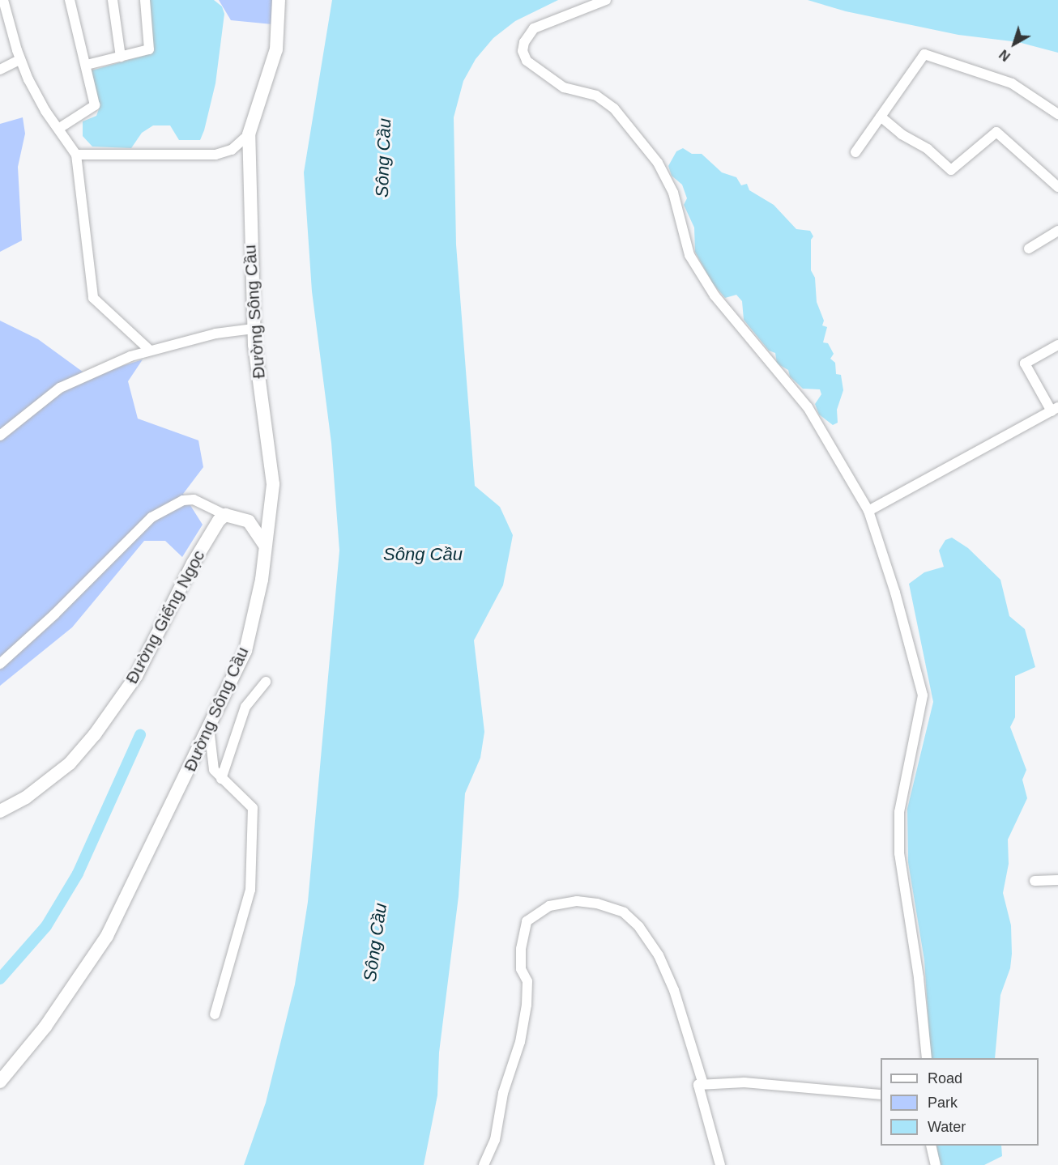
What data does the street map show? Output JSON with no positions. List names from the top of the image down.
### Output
{
  "streets": {
    "main road": ["Đường Sông Cầu", "Đường Giếng Ngọc"]
  },
  "water": ["Sông Cầu"],
  "legend": ["Road", "Park", "Water"],
  "north": "bottom left"
}
